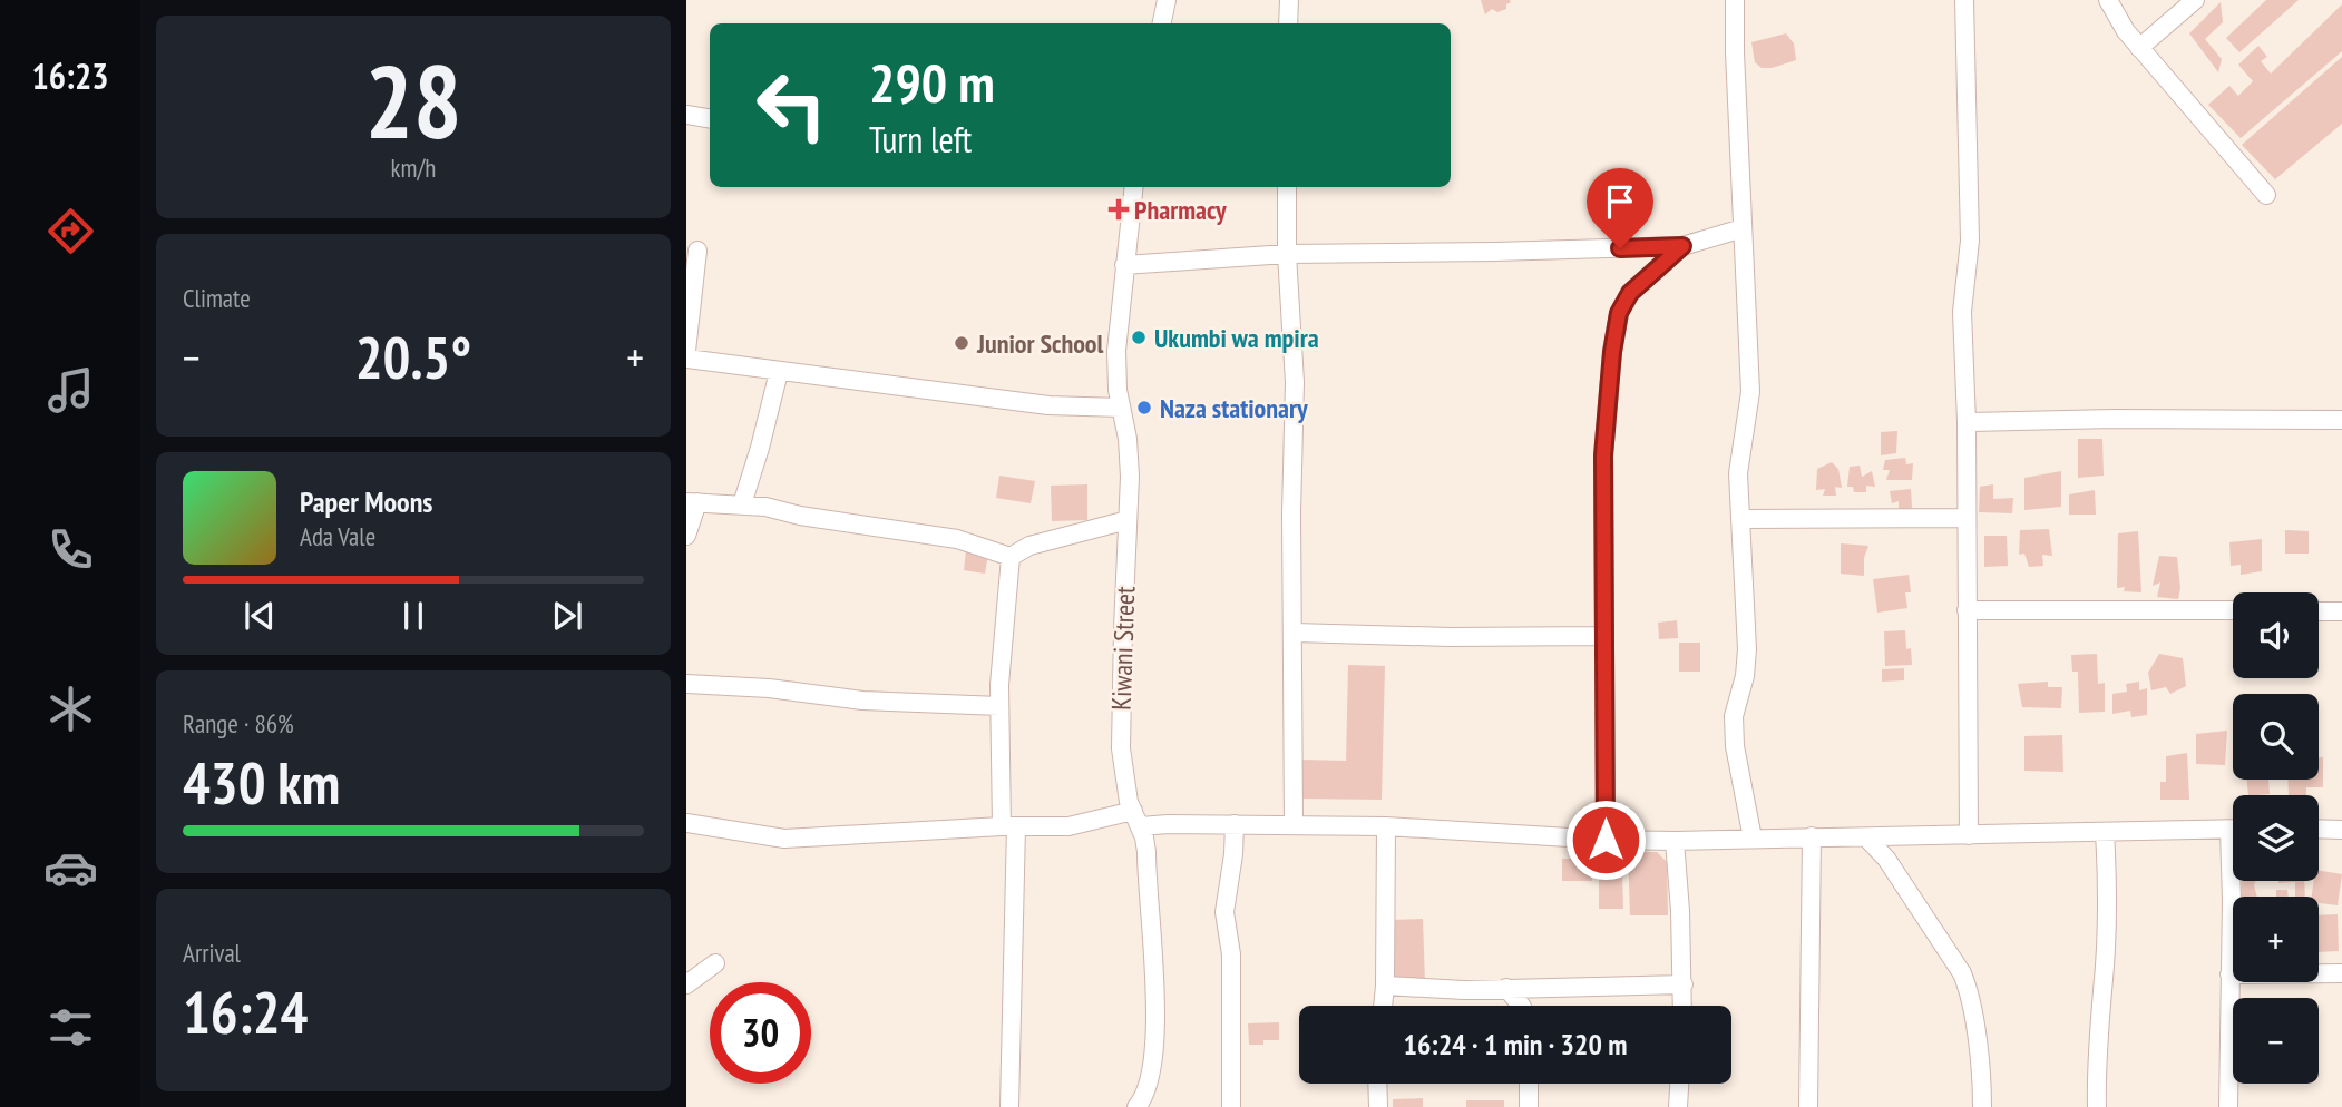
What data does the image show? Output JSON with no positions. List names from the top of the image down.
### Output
{
  "streets": {
    "street": ["Kiwani Street"]
  },
  "places": {
    "health": ["Pharmacy"],
    "other": ["Ukumbi wa mpira", "Junior School", "Naza stationary"]
  },
  "page": {
    "tabs": "16:23",
    "tile": [
      ["28", "km/h"],
      "Climate",
      ["Range · 86%", "430 km"],
      ["Arrival", "16:24"]
    ],
    "turn": ["290 m", "Turn left"],
    "heat": ["−", "20.5°", "+"],
    "song": ["Paper Moons", "Ada Vale"],
    "map_buttons": ["+", "−"],
    "limit": "30",
    "trip": "16:24 · 1 min · 320 m"
  }
}
